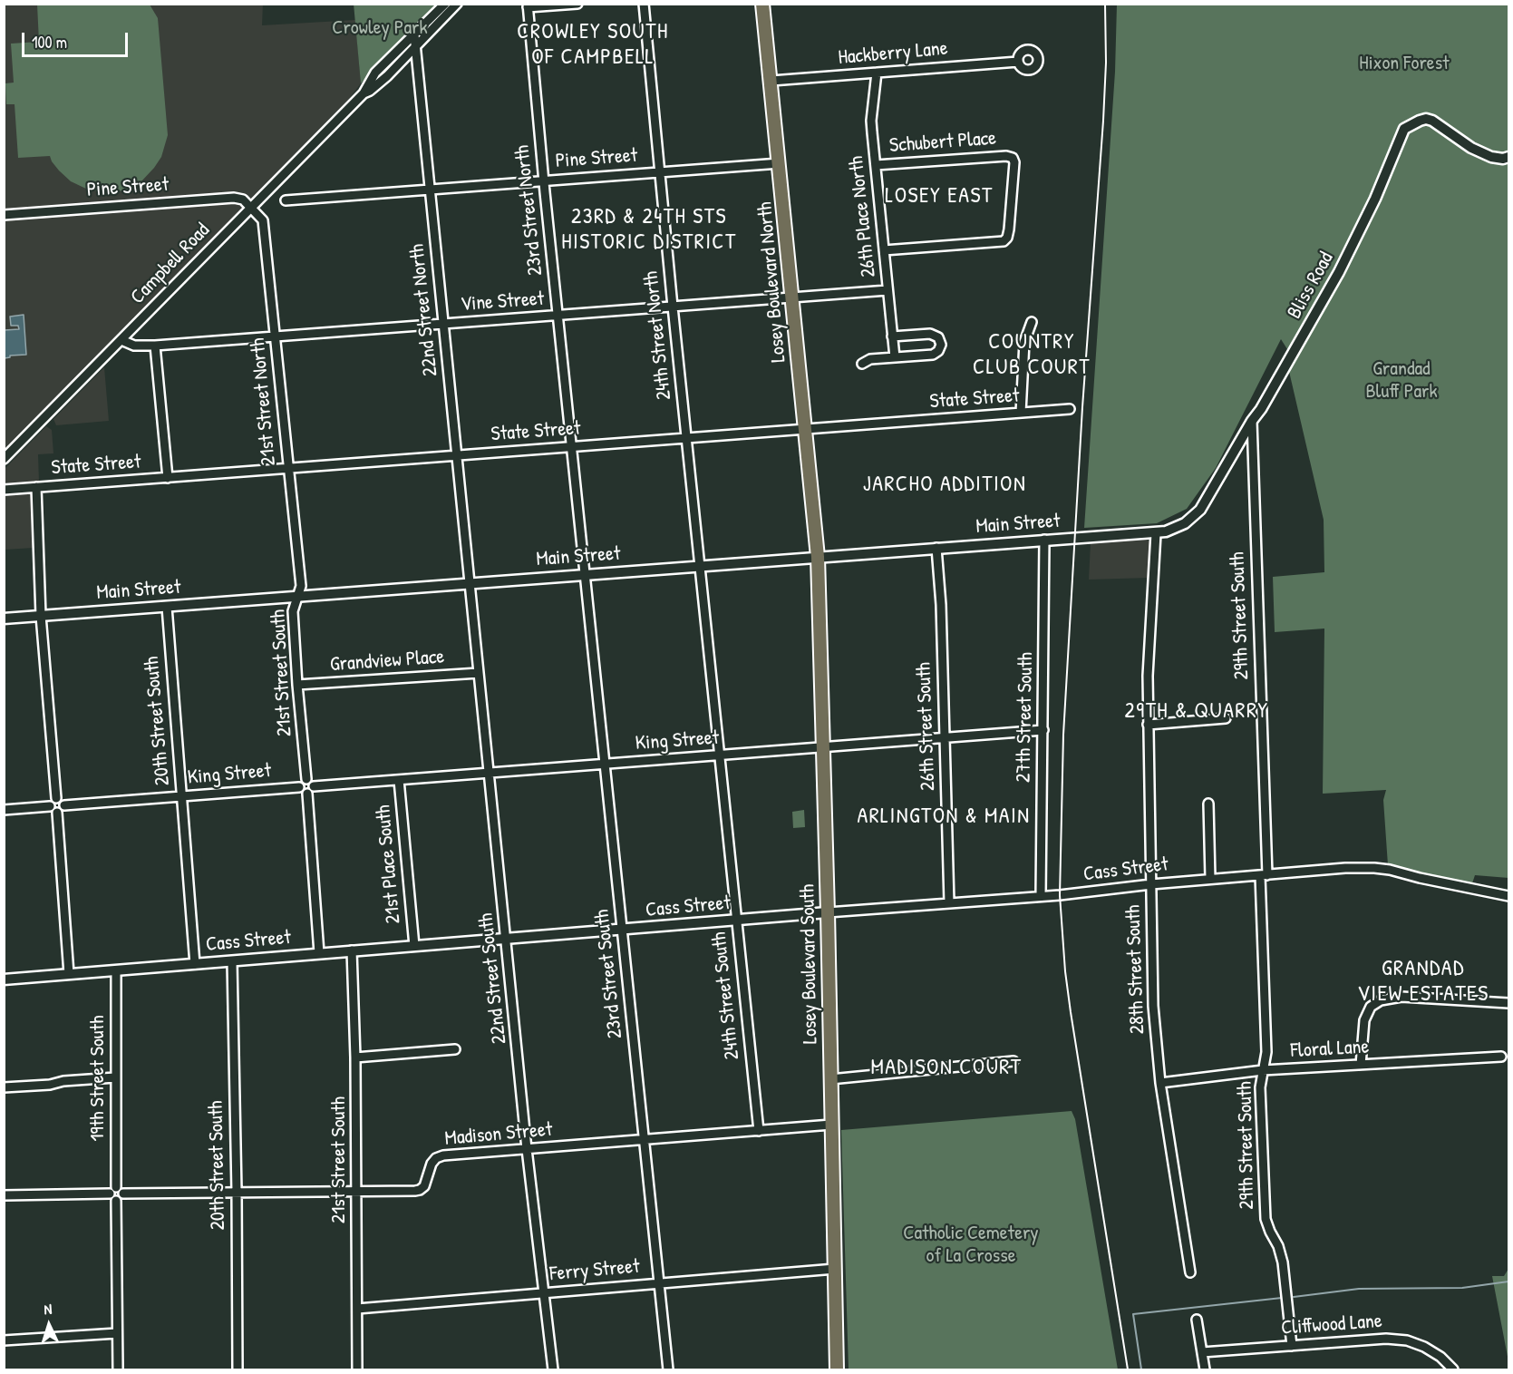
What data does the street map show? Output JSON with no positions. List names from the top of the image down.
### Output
{
  "streets": {
    "main road": ["Losey Boulevard North", "Losey Boulevard South"],
    "street": [
      "Hackberry Lane",
      "Schubert Place",
      "Pine Street",
      "23rd Street North",
      "26th Place North",
      "Campbell Road",
      "Bliss Road",
      "Vine Street",
      "22nd Street North",
      "24th Street North",
      "State Street",
      "21st Street North",
      "Main Street",
      "29th Street South",
      "Grandview Place",
      "21st Street South",
      "27th Street South",
      "20th Street South",
      "26th Street South",
      "King Street",
      "21st Place South",
      "Cass Street",
      "28th Street South",
      "23rd Street South",
      "22nd Street South",
      "24th Street South",
      "Floral Lane",
      "19th Street South",
      "Madison Street",
      "Ferry Street",
      "Cliffwood Lane"
    ]
  },
  "crossings": [
    ["Hackberry Lane", "26th Place North"],
    ["Hackberry Lane", "Losey Boulevard North"],
    ["Schubert Place", "26th Place North"],
    ["Pine Street", "23rd Street North"],
    ["Pine Street", "Campbell Road"],
    ["Pine Street", "Losey Boulevard North"],
    ["Pine Street", "22nd Street North"],
    ["Pine Street", "24th Street North"],
    ["Pine Street", "21st Street North"],
    ["23rd Street North", "Vine Street"],
    ["23rd Street North", "State Street"],
    ["23rd Street North", "Main Street"],
    ["23rd Street North", "23rd Street South"],
    ["26th Place North", "Vine Street"],
    ["Campbell Road", "Vine Street"],
    ["Campbell Road", "22nd Street North"],
    ["Campbell Road", "21st Street North"],
    ["Losey Boulevard North", "Vine Street"],
    ["Losey Boulevard North", "State Street"],
    ["Losey Boulevard North", "Main Street"],
    ["Losey Boulevard North", "Losey Boulevard South"],
    ["Bliss Road", "Main Street"],
    ["Bliss Road", "29th Street South"],
    ["Bliss Road", "28th Street South"],
    ["Vine Street", "22nd Street North"],
    ["Vine Street", "24th Street North"],
    ["Vine Street", "21st Street North"],
    ["22nd Street North", "State Street"],
    ["22nd Street North", "Main Street"],
    ["22nd Street North", "22nd Street South"],
    ["24th Street North", "State Street"],
    ["24th Street North", "Main Street"],
    ["24th Street North", "24th Street South"],
    ["State Street", "21st Street North"],
    ["21st Street North", "Main Street"],
    ["21st Street North", "21st Street South"],
    ["Main Street", "21st Street South"],
    ["Main Street", "27th Street South"],
    ["Main Street", "20th Street South"],
    ["Main Street", "26th Street South"],
    ["Main Street", "Losey Boulevard South"],
    ["Main Street", "28th Street South"],
    ["Main Street", "23rd Street South"],
    ["Main Street", "22nd Street South"],
    ["Main Street", "24th Street South"],
    ["29th Street South", "Cass Street"],
    ["29th Street South", "Floral Lane"],
    ["29th Street South", "Cliffwood Lane"],
    ["Grandview Place", "21st Street South"],
    ["Grandview Place", "22nd Street South"],
    ["21st Street South", "King Street"],
    ["21st Street South", "Cass Street"],
    ["21st Street South", "Madison Street"],
    ["21st Street South", "Ferry Street"],
    ["27th Street South", "King Street"],
    ["27th Street South", "Cass Street"],
    ["20th Street South", "King Street"],
    ["20th Street South", "Cass Street"],
    ["20th Street South", "Madison Street"],
    ["26th Street South", "King Street"],
    ["26th Street South", "Cass Street"],
    ["King Street", "21st Place South"],
    ["King Street", "Losey Boulevard South"],
    ["King Street", "23rd Street South"],
    ["King Street", "22nd Street South"],
    ["King Street", "24th Street South"],
    ["21st Place South", "Cass Street"],
    ["Cass Street", "Losey Boulevard South"],
    ["Cass Street", "28th Street South"],
    ["Cass Street", "23rd Street South"],
    ["Cass Street", "22nd Street South"],
    ["Cass Street", "24th Street South"],
    ["Cass Street", "19th Street South"],
    ["Losey Boulevard South", "Madison Street"],
    ["Losey Boulevard South", "Ferry Street"],
    ["28th Street South", "Floral Lane"],
    ["23rd Street South", "Madison Street"],
    ["23rd Street South", "Ferry Street"],
    ["22nd Street South", "Madison Street"],
    ["22nd Street South", "Ferry Street"],
    ["24th Street South", "Madison Street"],
    ["19th Street South", "Madison Street"]
  ],
  "districts": [
    "CROWLEY SOUTH OF CAMPBELL",
    "LOSEY EAST",
    "23RD & 24TH STS HISTORIC DISTRICT",
    "COUNTRY CLUB COURT",
    "JARCHO ADDITION",
    "29TH & QUARRY",
    "ARLINGTON & MAIN",
    "GRANDAD VIEW ESTATES",
    "MADISON COURT"
  ],
  "parks": [
    "Crowley Park",
    "Hixon Forest",
    "Grandad Bluff Park",
    "Catholic Cemetery of La Crosse"
  ],
  "scale_bar": "100 m",
  "north": "top"
}
